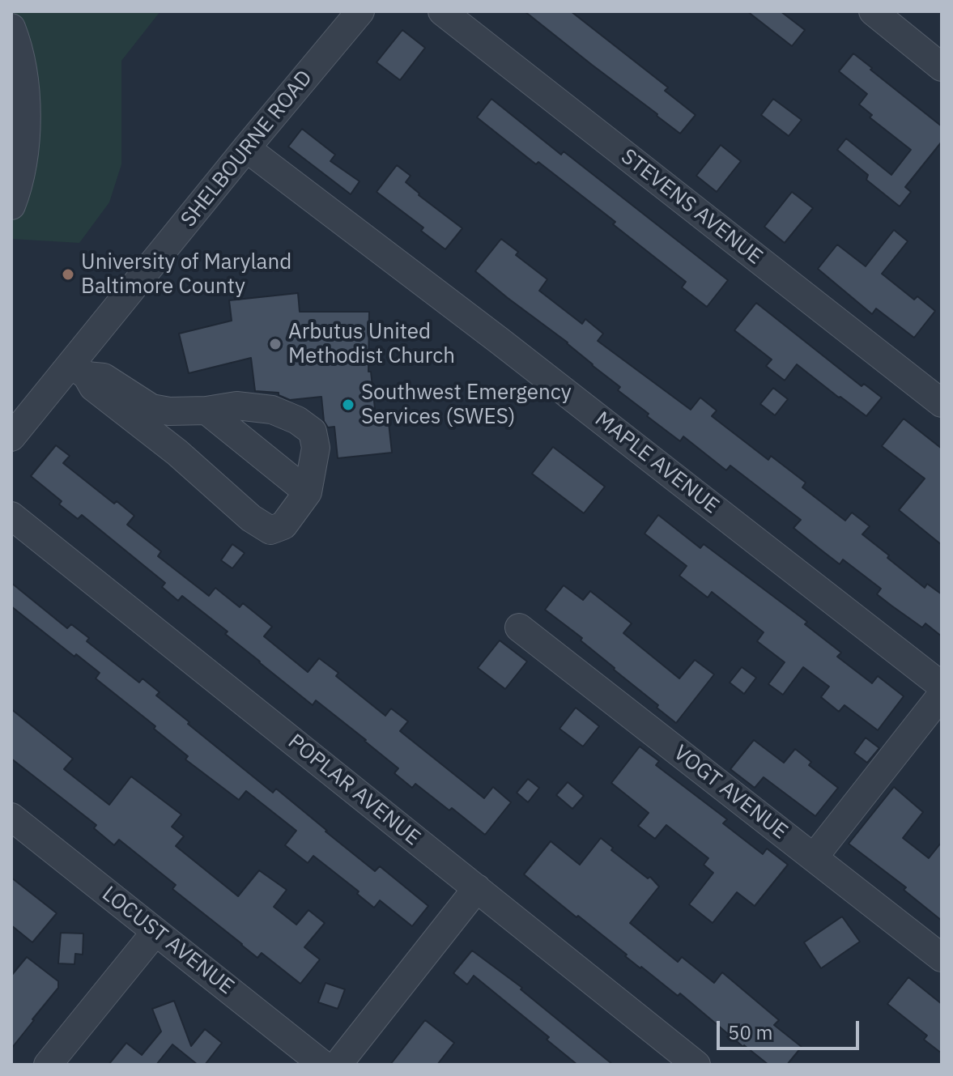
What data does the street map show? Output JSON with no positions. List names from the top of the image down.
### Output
{
  "streets": {
    "street": [
      "SHELBOURNE ROAD",
      "STEVENS AVENUE",
      "MAPLE AVENUE",
      "POPLAR AVENUE",
      "VOGT AVENUE",
      "LOCUST AVENUE"
    ]
  },
  "crossings": [
    ["SHELBOURNE ROAD", "MAPLE AVENUE"]
  ],
  "places": ["University of Maryland Baltimore County", "Arbutus United Methodist Church", "Southwest Emergency Services (SWES)"],
  "scale_bar": "50 m"
}
